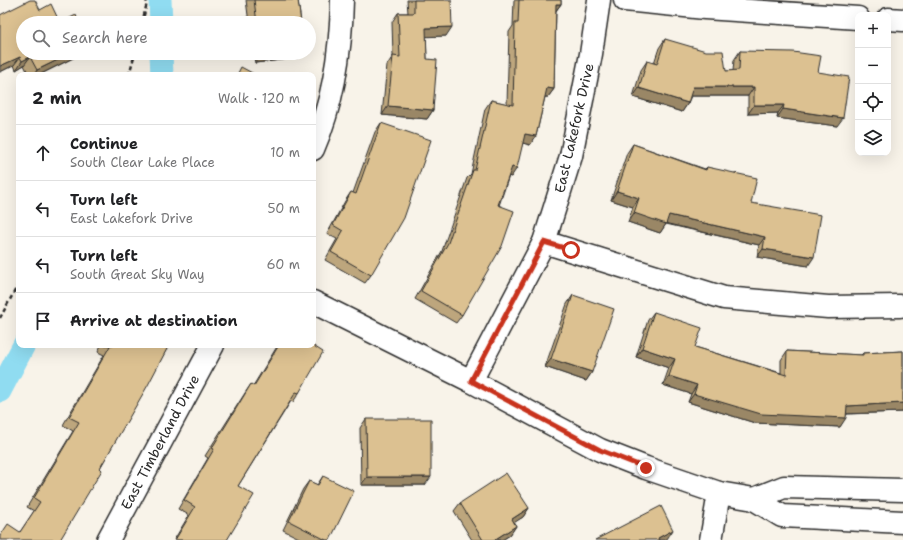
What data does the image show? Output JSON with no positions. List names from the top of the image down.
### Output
{
  "streets": {
    "street": ["East Lakefork Drive", "East Timberland Drive"]
  },
  "page": {
    "map_buttons": ["+", "−"],
    "search": "Search here",
    "heading": ["2 min", "Walk · 120 m"],
    "list": [
      ["Continue", "South Clear Lake Place", "10 m"],
      ["Turn left", "East Lakefork Drive", "50 m"],
      ["Turn left", "South Great Sky Way", "60 m"],
      "Arrive at destination"
    ]
  }
}
